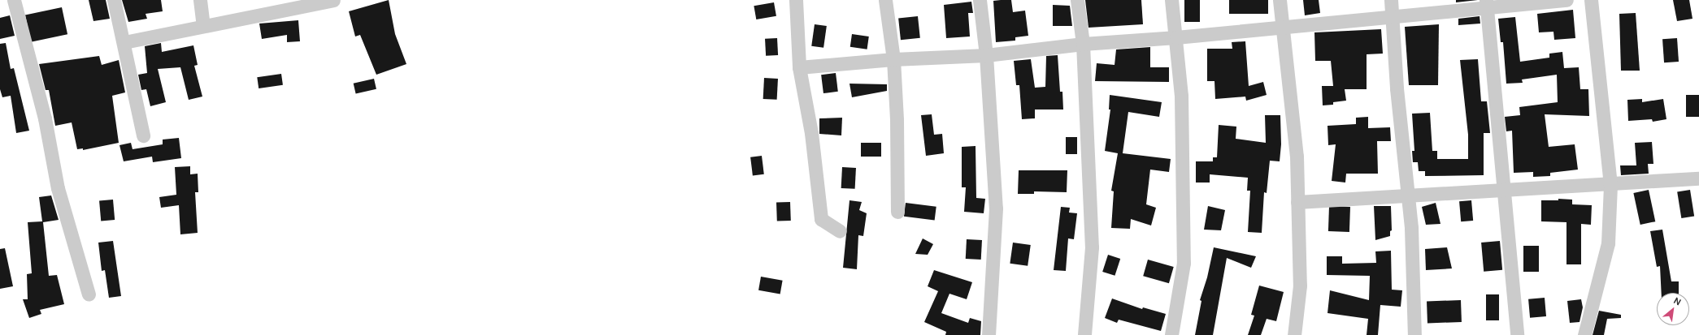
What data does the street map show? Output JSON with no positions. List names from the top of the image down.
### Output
{
  "north": "top right"
}
